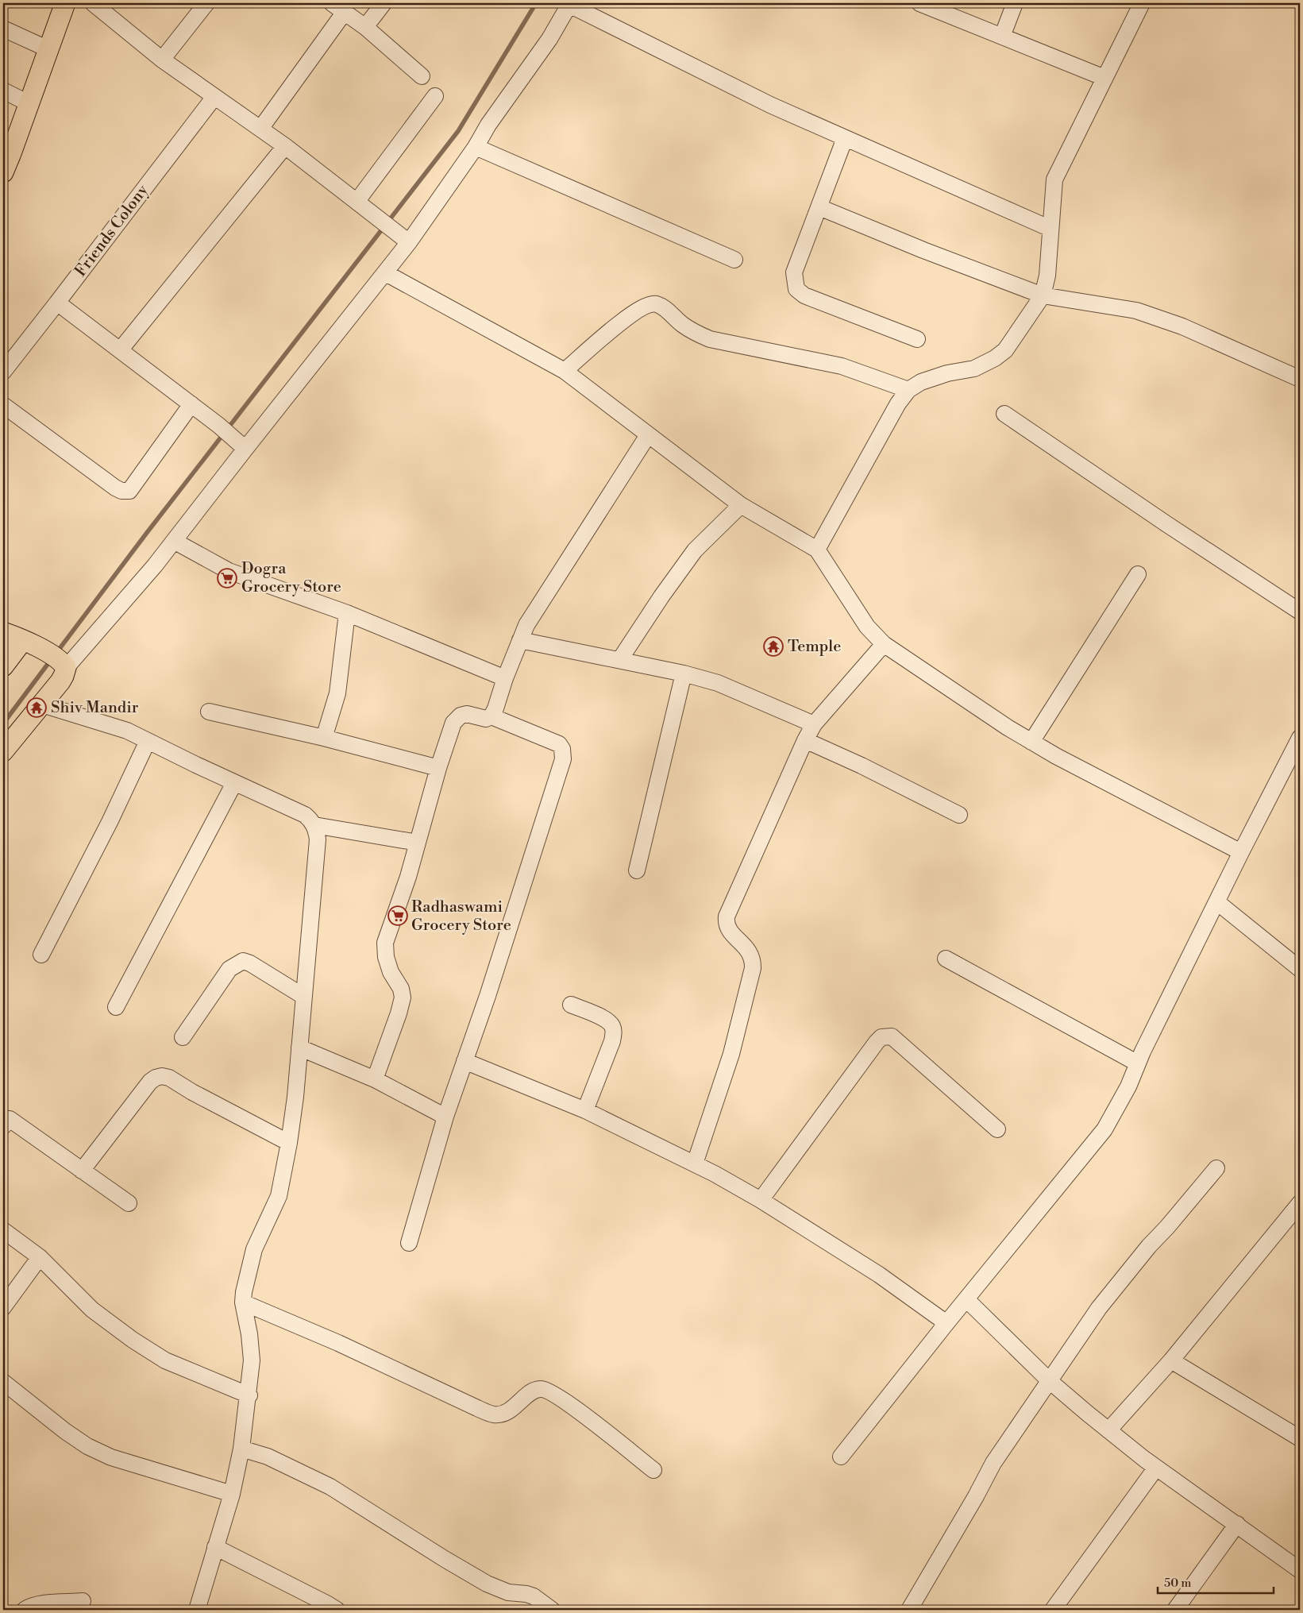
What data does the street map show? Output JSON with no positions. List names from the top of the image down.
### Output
{
  "streets": {
    "street": ["Friends Colony"]
  },
  "places": {
    "supermarket": ["Dogra Grocery Store", "Radhaswami Grocery Store"],
    "temple": ["Temple", "Shiv Mandir"]
  },
  "scale_bar": "50 m"
}
